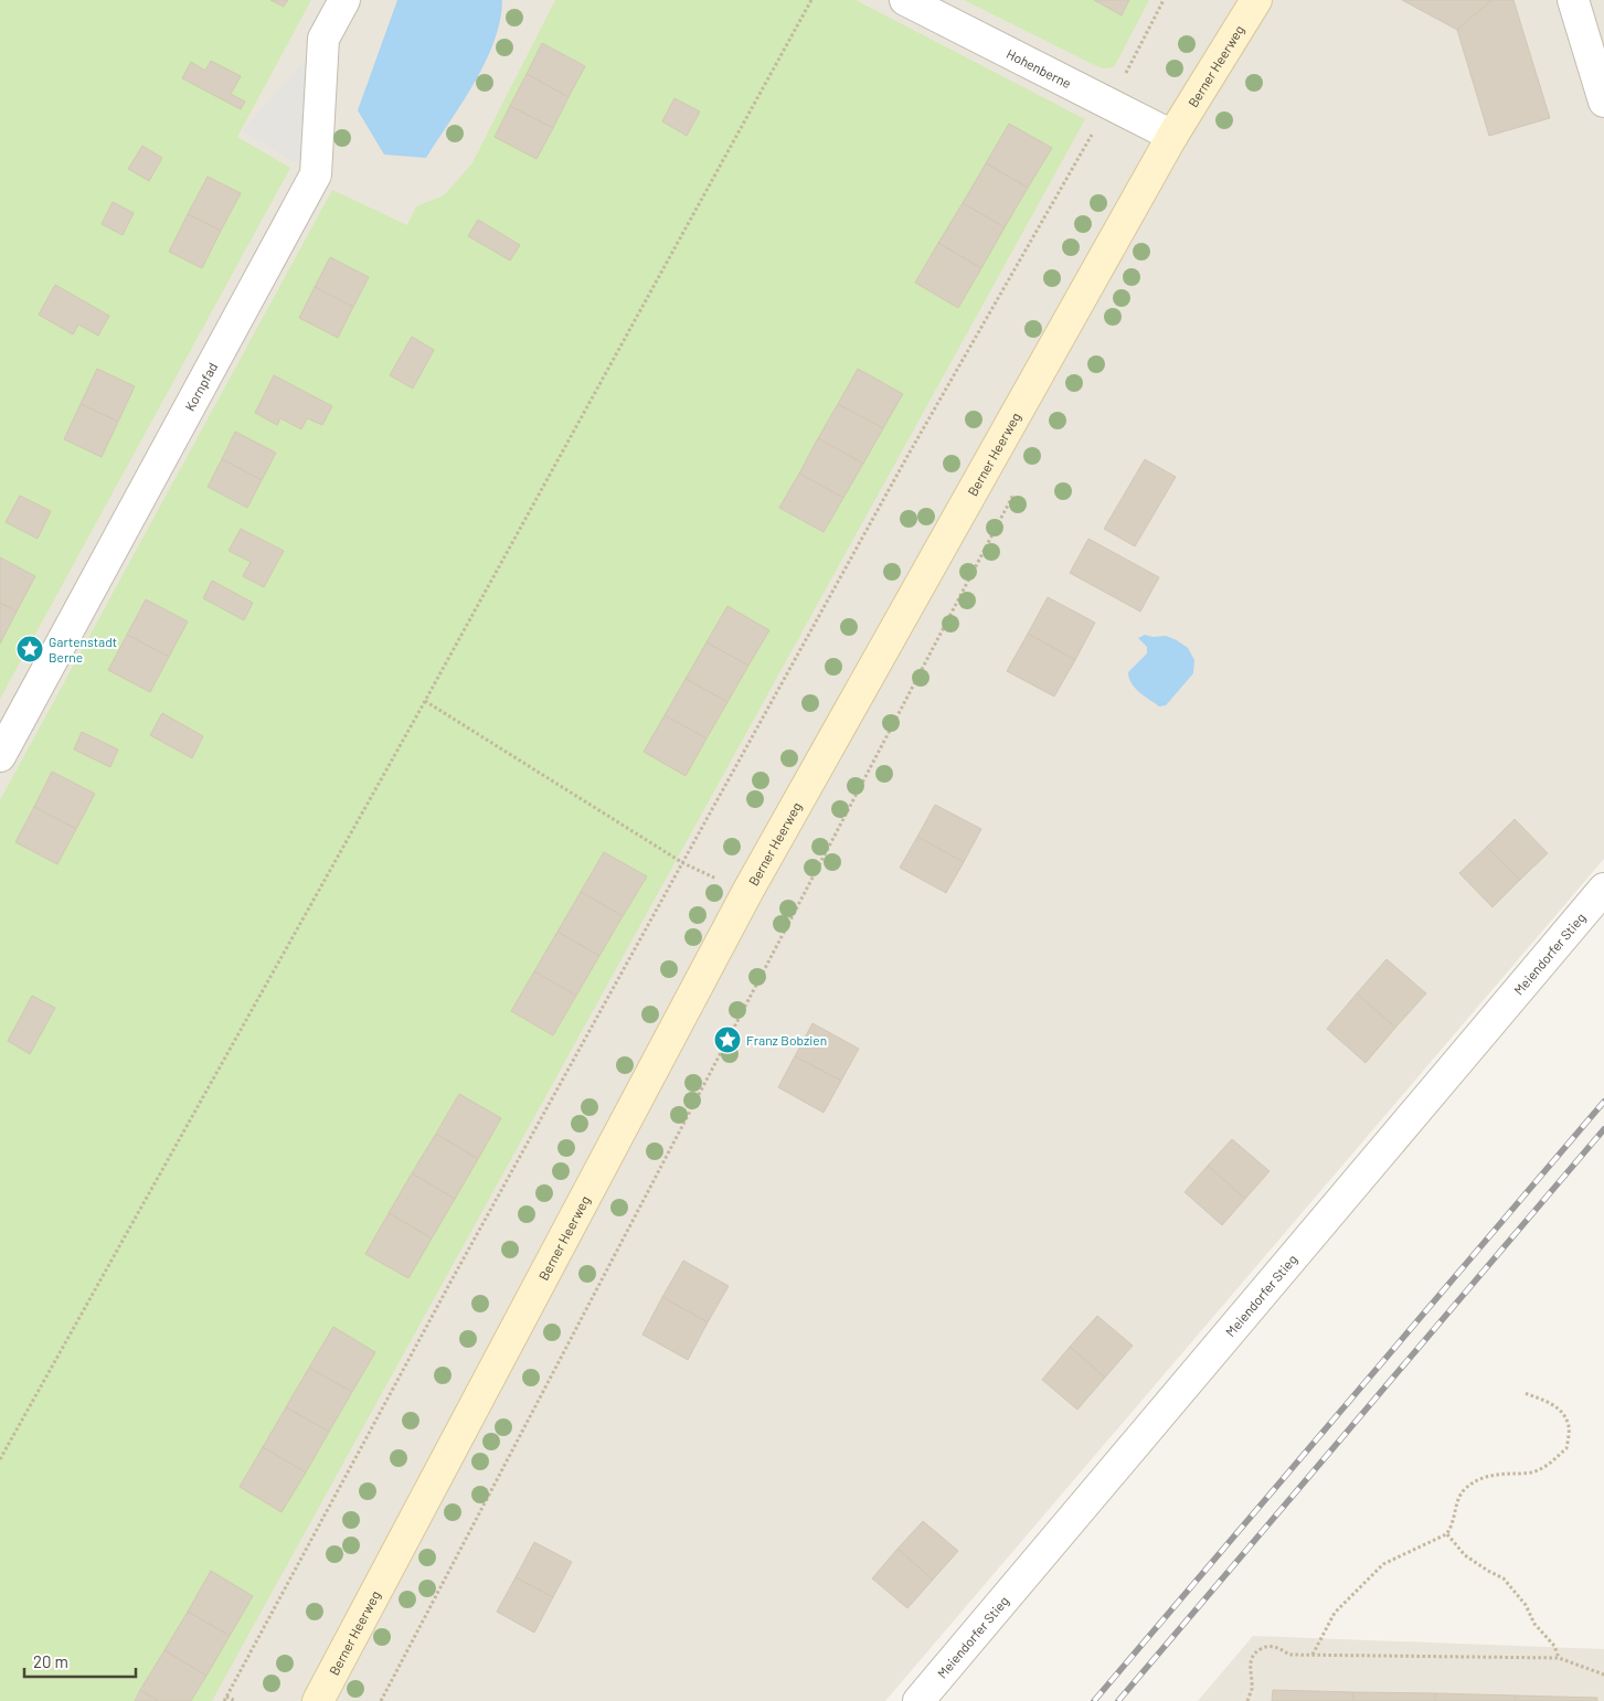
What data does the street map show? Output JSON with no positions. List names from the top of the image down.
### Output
{
  "streets": {
    "main road": ["Berner Heerweg"],
    "street": ["Hohenberne", "Kornpfad", "Meiendorfer Stieg"]
  },
  "crossings": [
    ["Berner Heerweg", "Hohenberne"]
  ],
  "places": {
    "place": ["Gartenstadt Berne", "Franz Bobzien"]
  },
  "scale_bar": "20 m"
}
